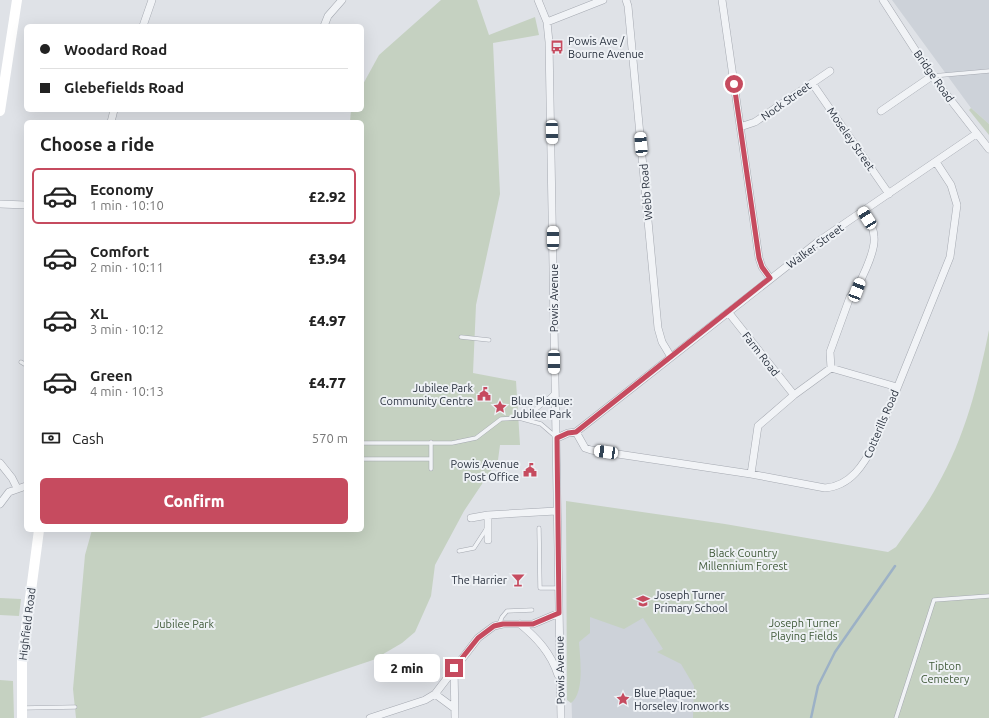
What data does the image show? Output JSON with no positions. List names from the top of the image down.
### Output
{
  "streets": {
    "street": [
      "Bridge Road",
      "Nock Street",
      "Moseley Street",
      "Webb Road",
      "Walker Street",
      "Powis Avenue",
      "Farm Road",
      "Cotterills Road",
      "Highfield Road"
    ]
  },
  "crossings": [
    ["Bridge Road", "Walker Street"],
    ["Nock Street", "Moseley Street"],
    ["Moseley Street", "Walker Street"],
    ["Webb Road", "Walker Street"],
    ["Walker Street", "Powis Avenue"],
    ["Walker Street", "Farm Road"],
    ["Walker Street", "Cotterills Road"]
  ],
  "parks": [
    "Black Country Millennium Forest",
    "Joseph Turner Playing Fields",
    "Jubilee Park",
    "Tipton Cemetery"
  ],
  "places": {
    "bus stop": ["Powis Ave / Bourne Avenue"],
    "public building": ["Jubilee Park Community Centre", "Powis Avenue Post Office"],
    "place": ["Blue Plaque: Jubilee Park", "Blue Plaque: Horseley Ironworks"],
    "bar": ["The Harrier"],
    "school or university": ["Joseph Turner Primary School"]
  },
  "page": {
    "banner": ["Woodard Road", "Glebefields Road"],
    "heading": "Choose a ride",
    "list": [
      {
        "name": "Economy",
        "note": "1 min · 10:10",
        "value": "£2.92"
      },
      {
        "name": "Comfort",
        "note": "2 min · 10:11",
        "value": "£3.94"
      },
      {
        "name": "XL",
        "note": "3 min · 10:12",
        "value": "£4.97"
      },
      {
        "name": "Green",
        "note": "4 min · 10:13",
        "value": "£4.77"
      }
    ],
    "pay": ["Cash", "570 m"],
    "buttons": "Confirm",
    "bubble": "2 min"
  }
}
